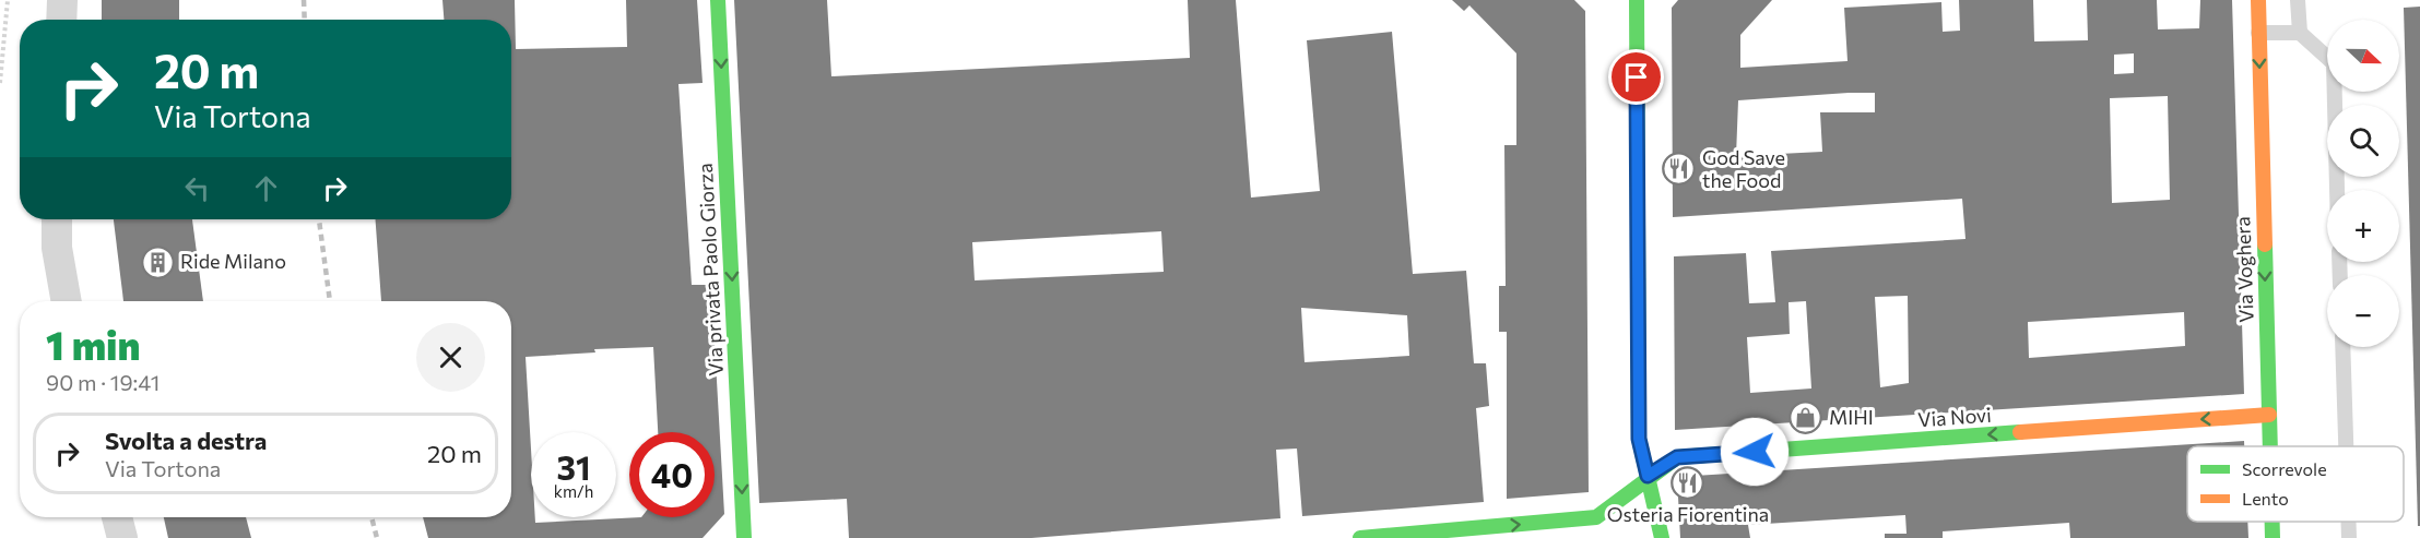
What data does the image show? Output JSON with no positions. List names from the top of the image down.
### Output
{
  "streets": {
    "street": ["Via privata Paolo Giorza", "Via Voghera", "Via Novi"]
  },
  "crossings": [
    ["Via Voghera", "Via Novi"]
  ],
  "one_way": ["Via privata Paolo Giorza", "Via Voghera"],
  "places": {
    "restaurant": ["God Save the Food", "Osteria Fiorentina"],
    "building": ["Ride Milano"],
    "shop": ["MIHI"]
  },
  "legend": ["Scorrevole", "Lento"],
  "north": "right",
  "page": {
    "map_buttons": ["+", "−"],
    "turn": ["20 m", "Via Tortona"],
    "heading": ["1 min", "90 m · 19:41"],
    "list": [
      {
        "name": "Svolta a destra",
        "note": "Via Tortona",
        "value": "20 m"
      }
    ],
    "speed": "31 km/h",
    "limit": "40"
  }
}
